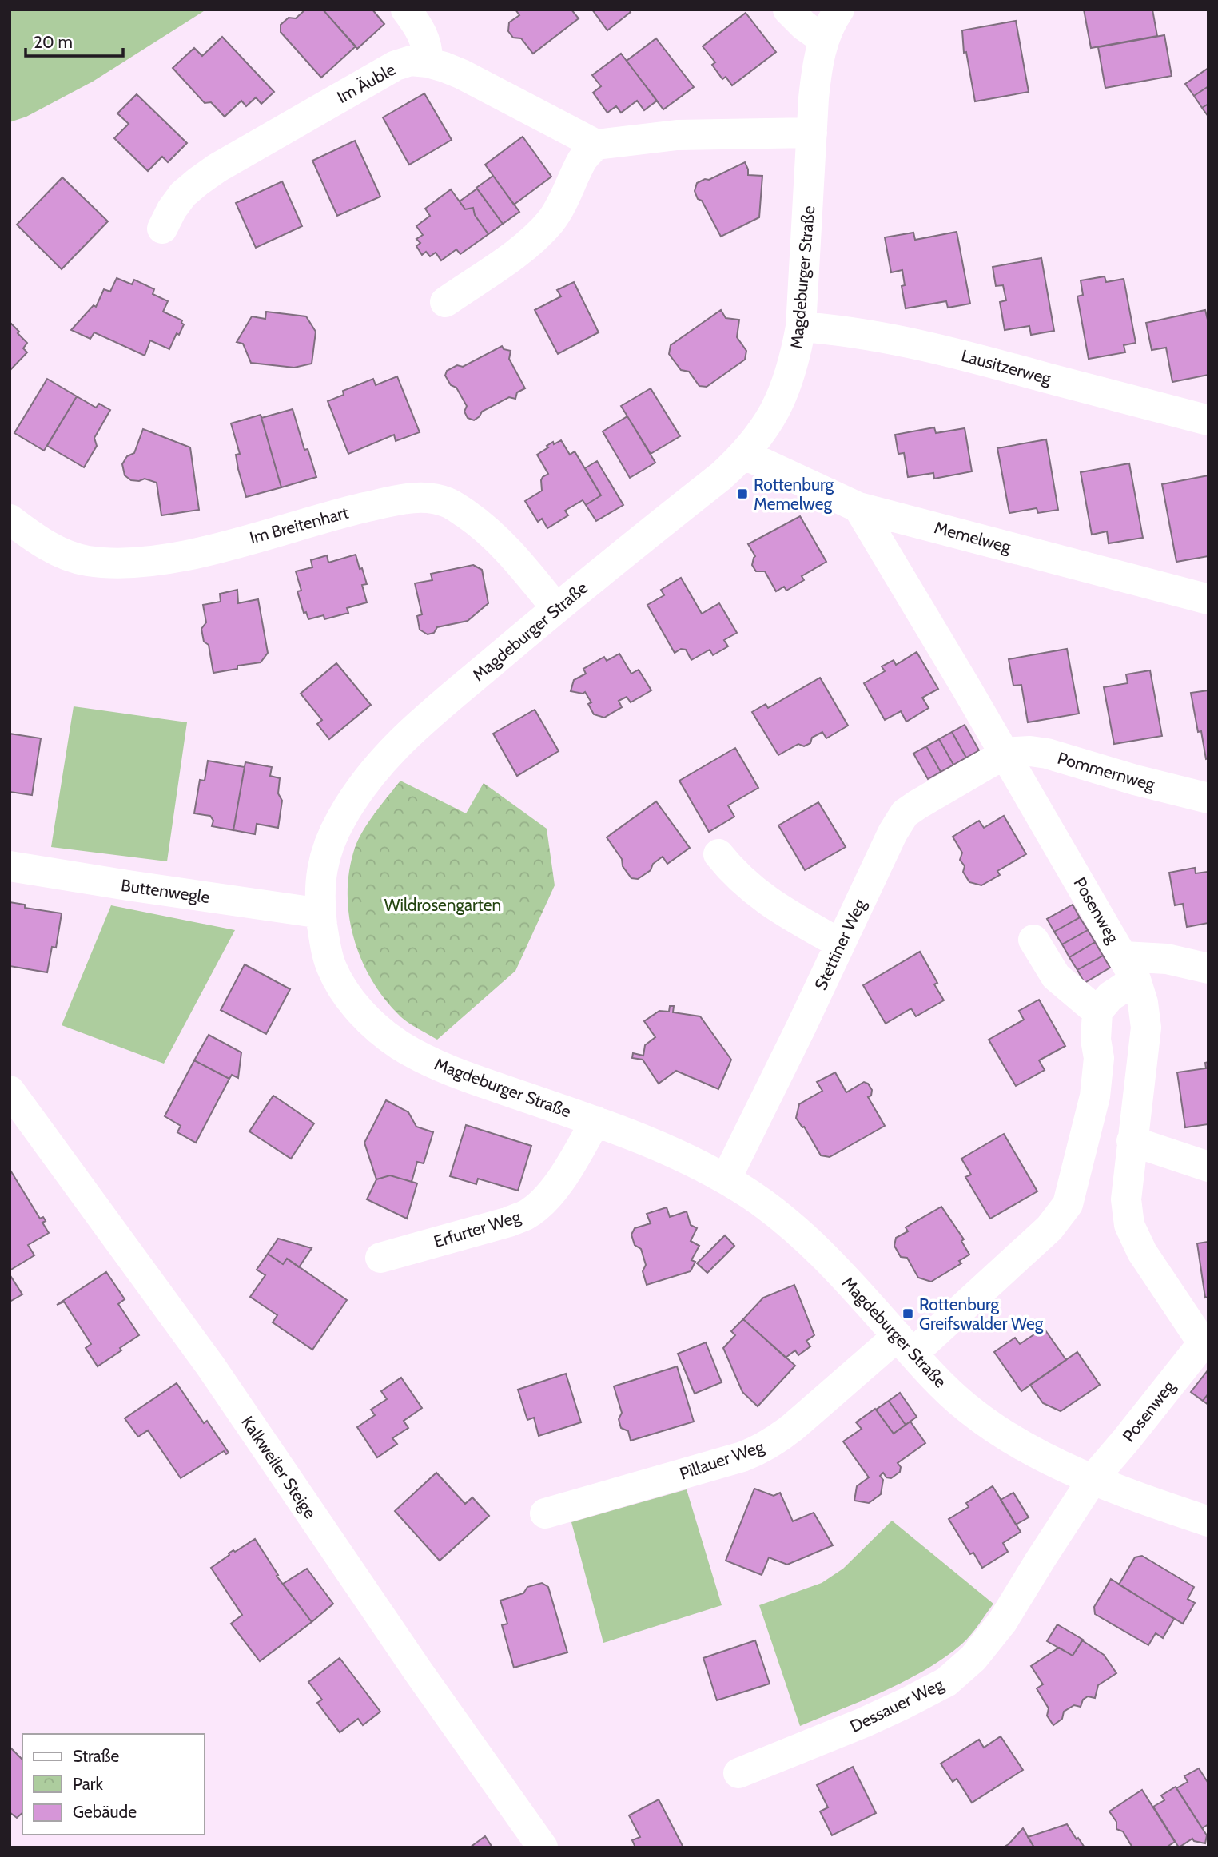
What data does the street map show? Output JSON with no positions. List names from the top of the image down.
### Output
{
  "streets": {
    "street": [
      "Im Äuble",
      "Magdeburger Straße",
      "Lausitzerweg",
      "Im Breitenhart",
      "Memelweg",
      "Pommernweg",
      "Buttenwegle",
      "Posenweg",
      "Stettiner Weg",
      "Erfurter Weg",
      "Pillauer Weg",
      "Kalkweiler Steige",
      "Dessauer Weg"
    ]
  },
  "crossings": [
    ["Magdeburger Straße", "Lausitzerweg"],
    ["Magdeburger Straße", "Im Breitenhart"],
    ["Magdeburger Straße", "Memelweg"],
    ["Magdeburger Straße", "Buttenwegle"],
    ["Magdeburger Straße", "Posenweg"],
    ["Magdeburger Straße", "Stettiner Weg"],
    ["Magdeburger Straße", "Erfurter Weg"],
    ["Magdeburger Straße", "Pillauer Weg"],
    ["Magdeburger Straße", "Dessauer Weg"],
    ["Memelweg", "Posenweg"],
    ["Pommernweg", "Posenweg"],
    ["Pommernweg", "Stettiner Weg"],
    ["Posenweg", "Stettiner Weg"],
    ["Posenweg", "Dessauer Weg"]
  ],
  "parks": ["Wildrosengarten"],
  "places": {
    "transit": ["Rottenburg Memelweg", "Rottenburg Greifswalder Weg"]
  },
  "legend": ["Straße", "Park", "Gebäude"],
  "scale_bar": "20 m"
}
